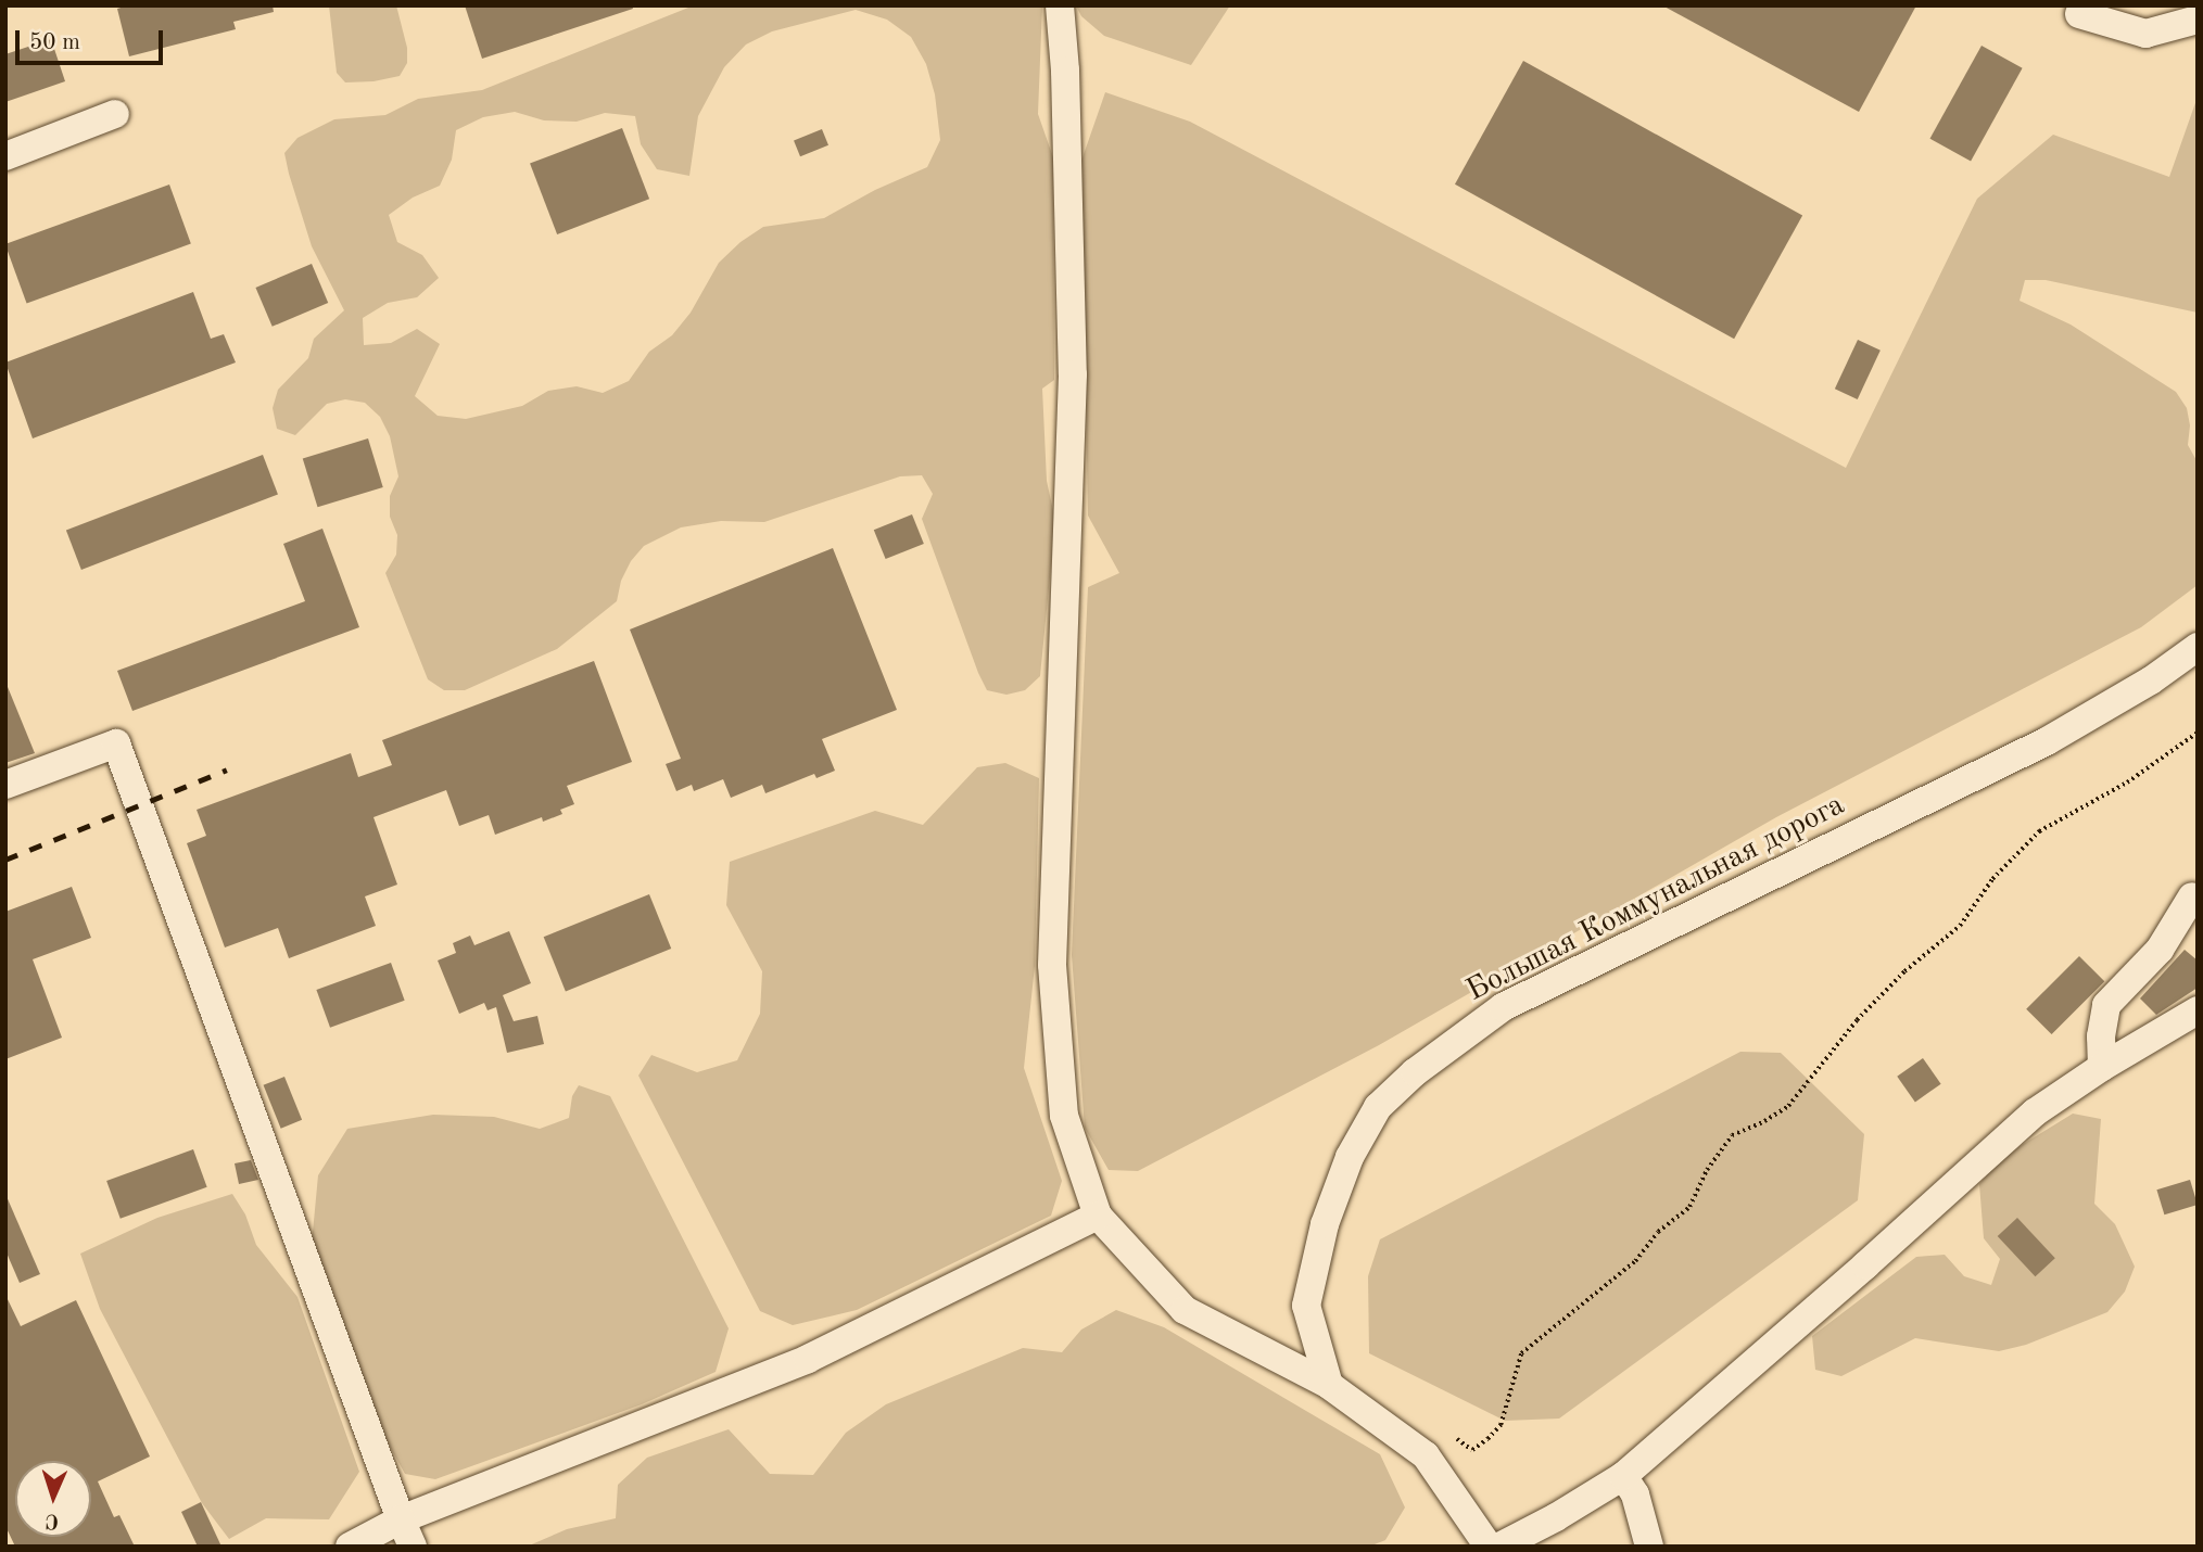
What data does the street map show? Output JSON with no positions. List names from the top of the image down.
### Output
{
  "streets": {
    "street": ["Большая Коммунальная дорога"]
  },
  "scale_bar": "50 m",
  "north": "bottom"
}
